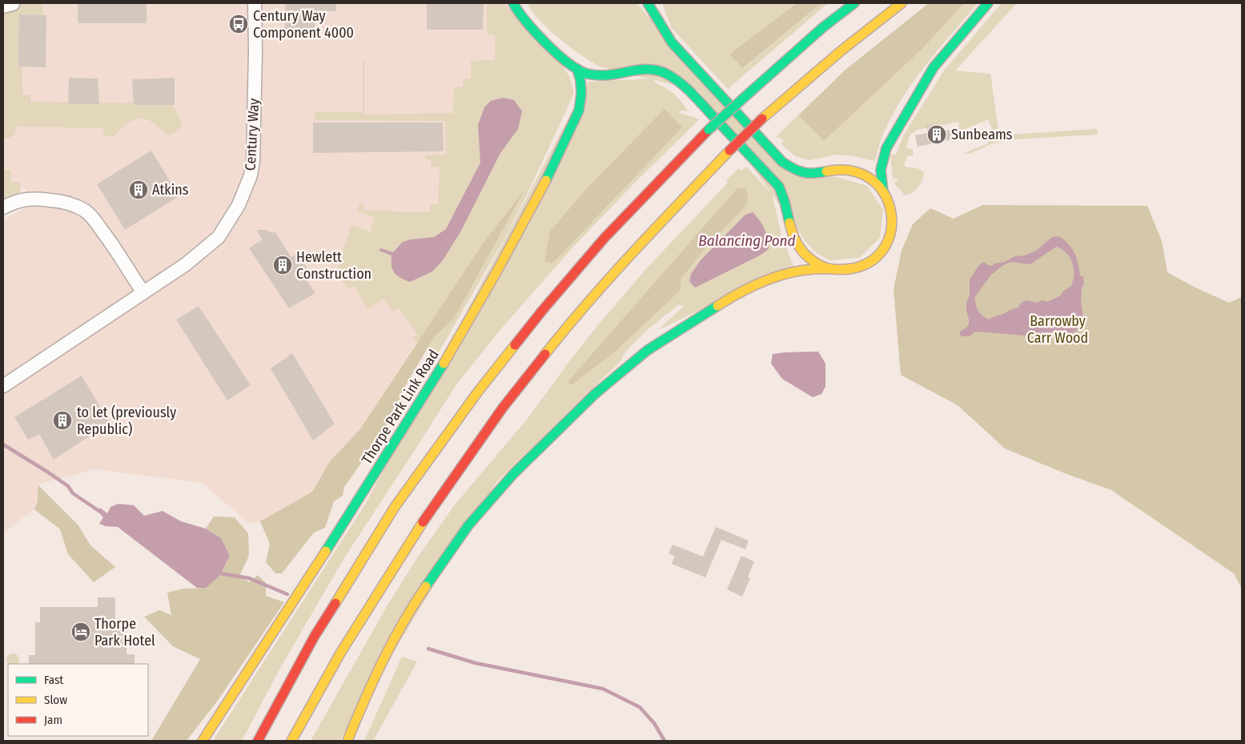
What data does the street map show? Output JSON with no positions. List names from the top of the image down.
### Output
{
  "streets": {
    "highway": ["Thorpe Park Link Road"],
    "street": ["Century Way"]
  },
  "water": ["Balancing Pond"],
  "parks": ["Barrowby Carr Wood"],
  "places": {
    "bus stop": ["Century Way Component 4000"],
    "building": [
      "Sunbeams",
      "Atkins",
      "Hewlett Construction",
      "to let (previously Republic)"
    ],
    "hotel": ["Thorpe Park Hotel"]
  },
  "legend": ["Fast", "Slow", "Jam"]
}
